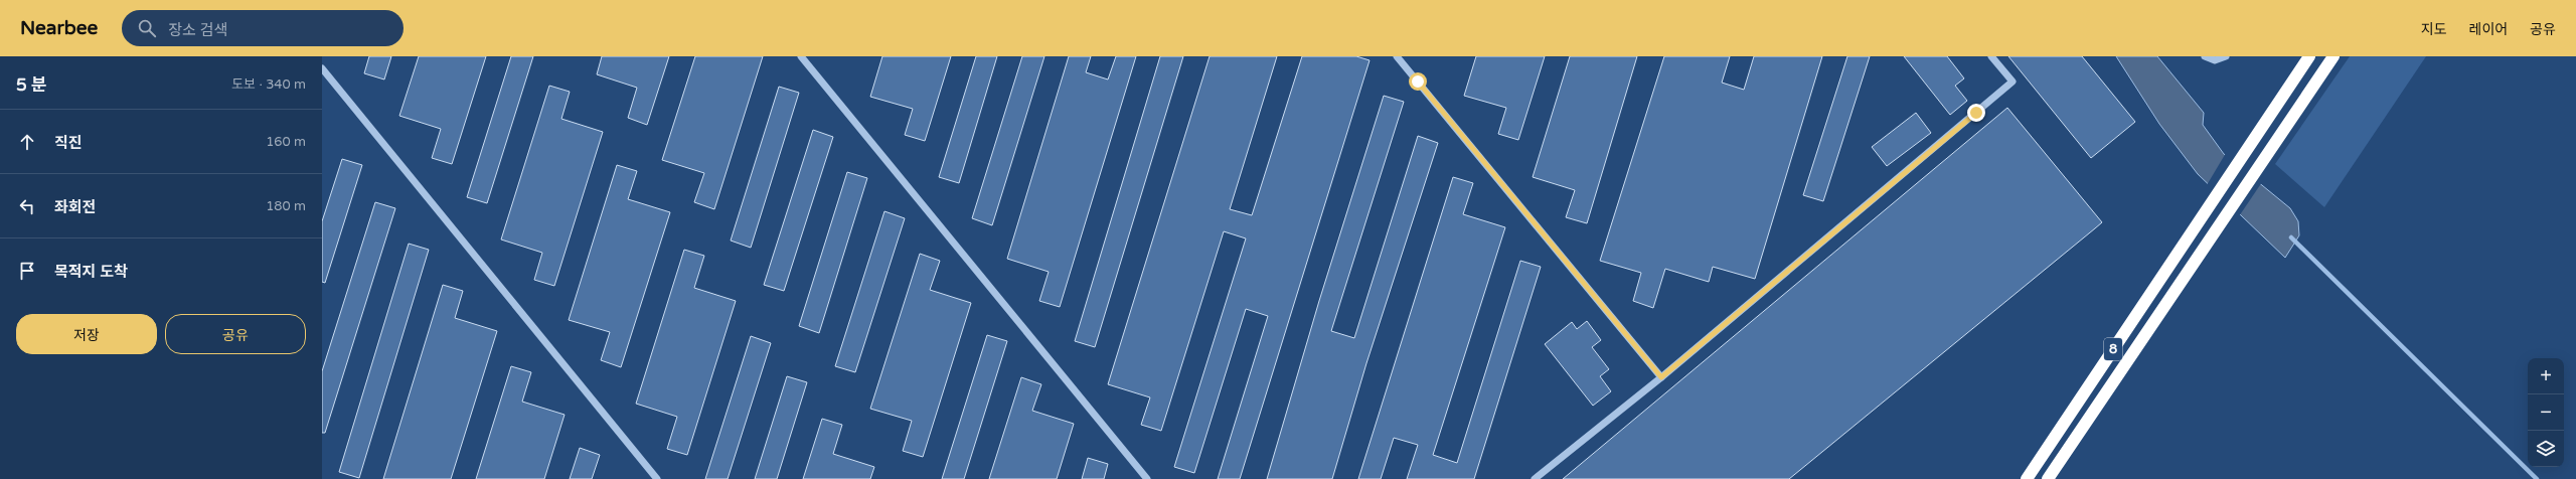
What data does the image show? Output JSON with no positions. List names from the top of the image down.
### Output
{
  "streets": {
    "highway": ["8"]
  },
  "page": {
    "header": "Nearbee",
    "search": "장소 검색",
    "nav": ["지도", "레이어", "공유"],
    "heading": ["5 분", "도보 · 340 m"],
    "list": [
      ["직진", "160 m"],
      ["좌회전", "180 m"],
      "목적지 도착"
    ],
    "buttons": ["저장", "공유"],
    "map_buttons": ["+", "−"]
  }
}
